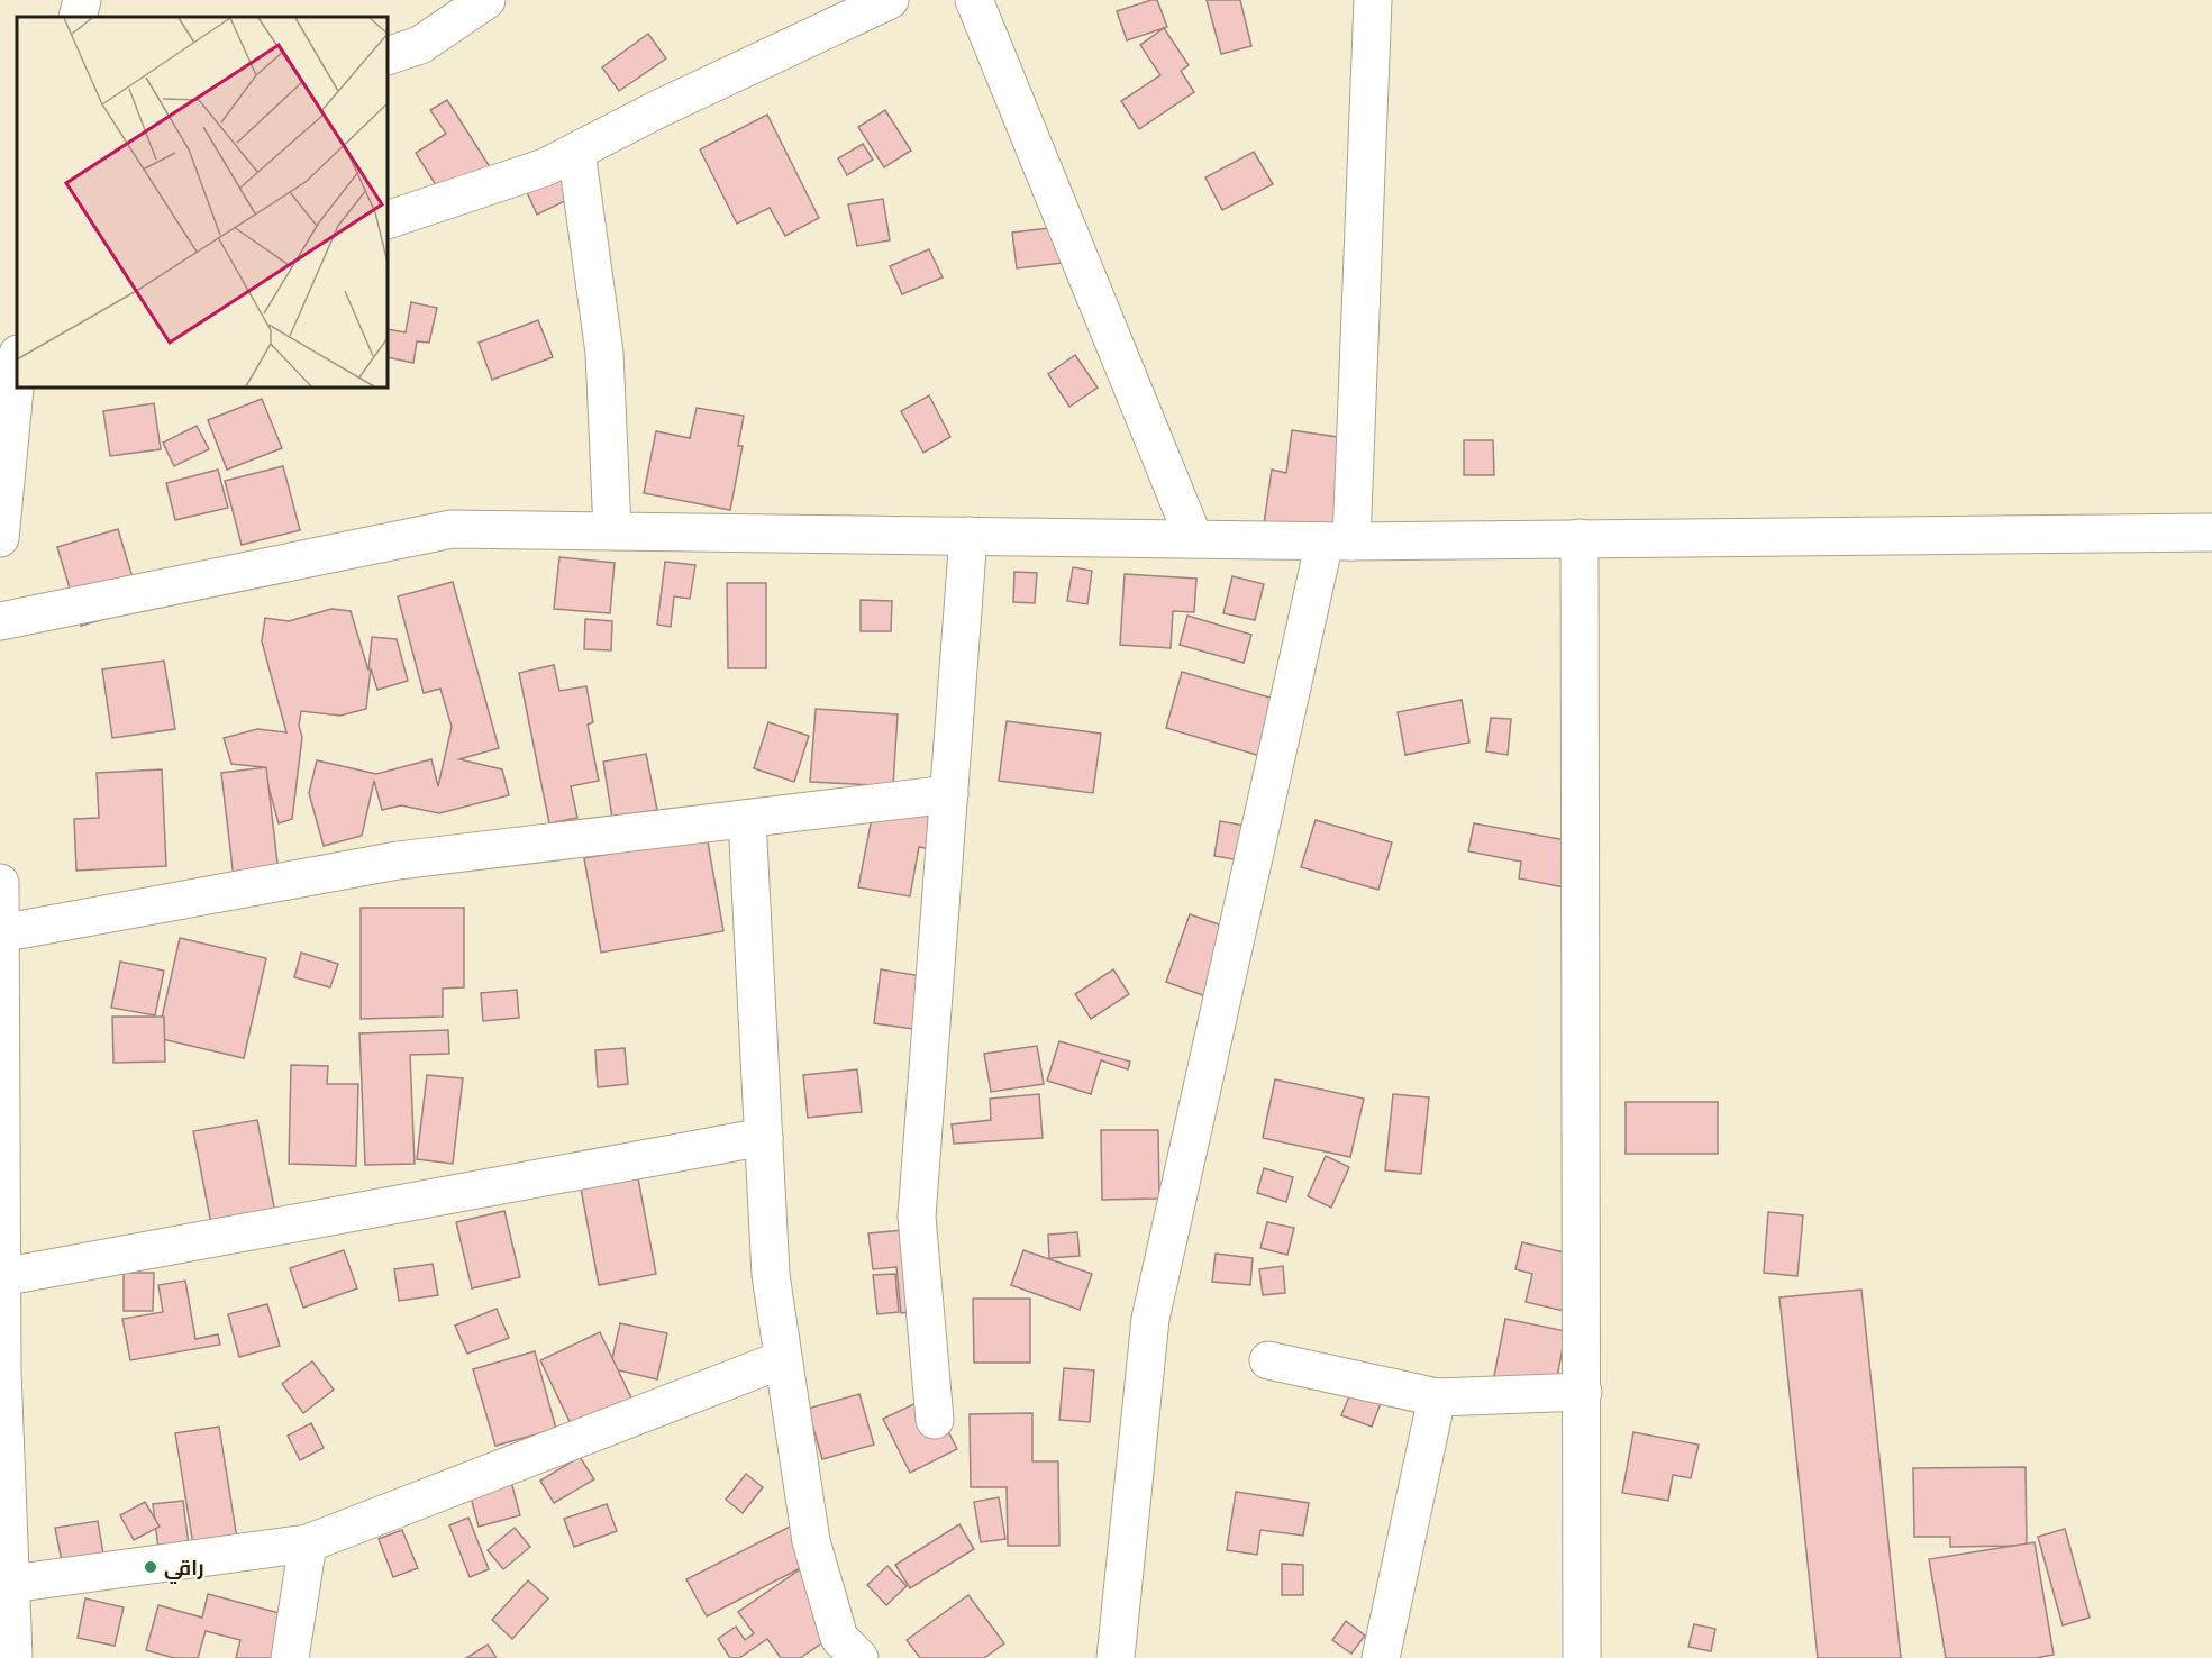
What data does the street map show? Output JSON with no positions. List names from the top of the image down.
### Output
{
  "places": ["راقي"]
}
